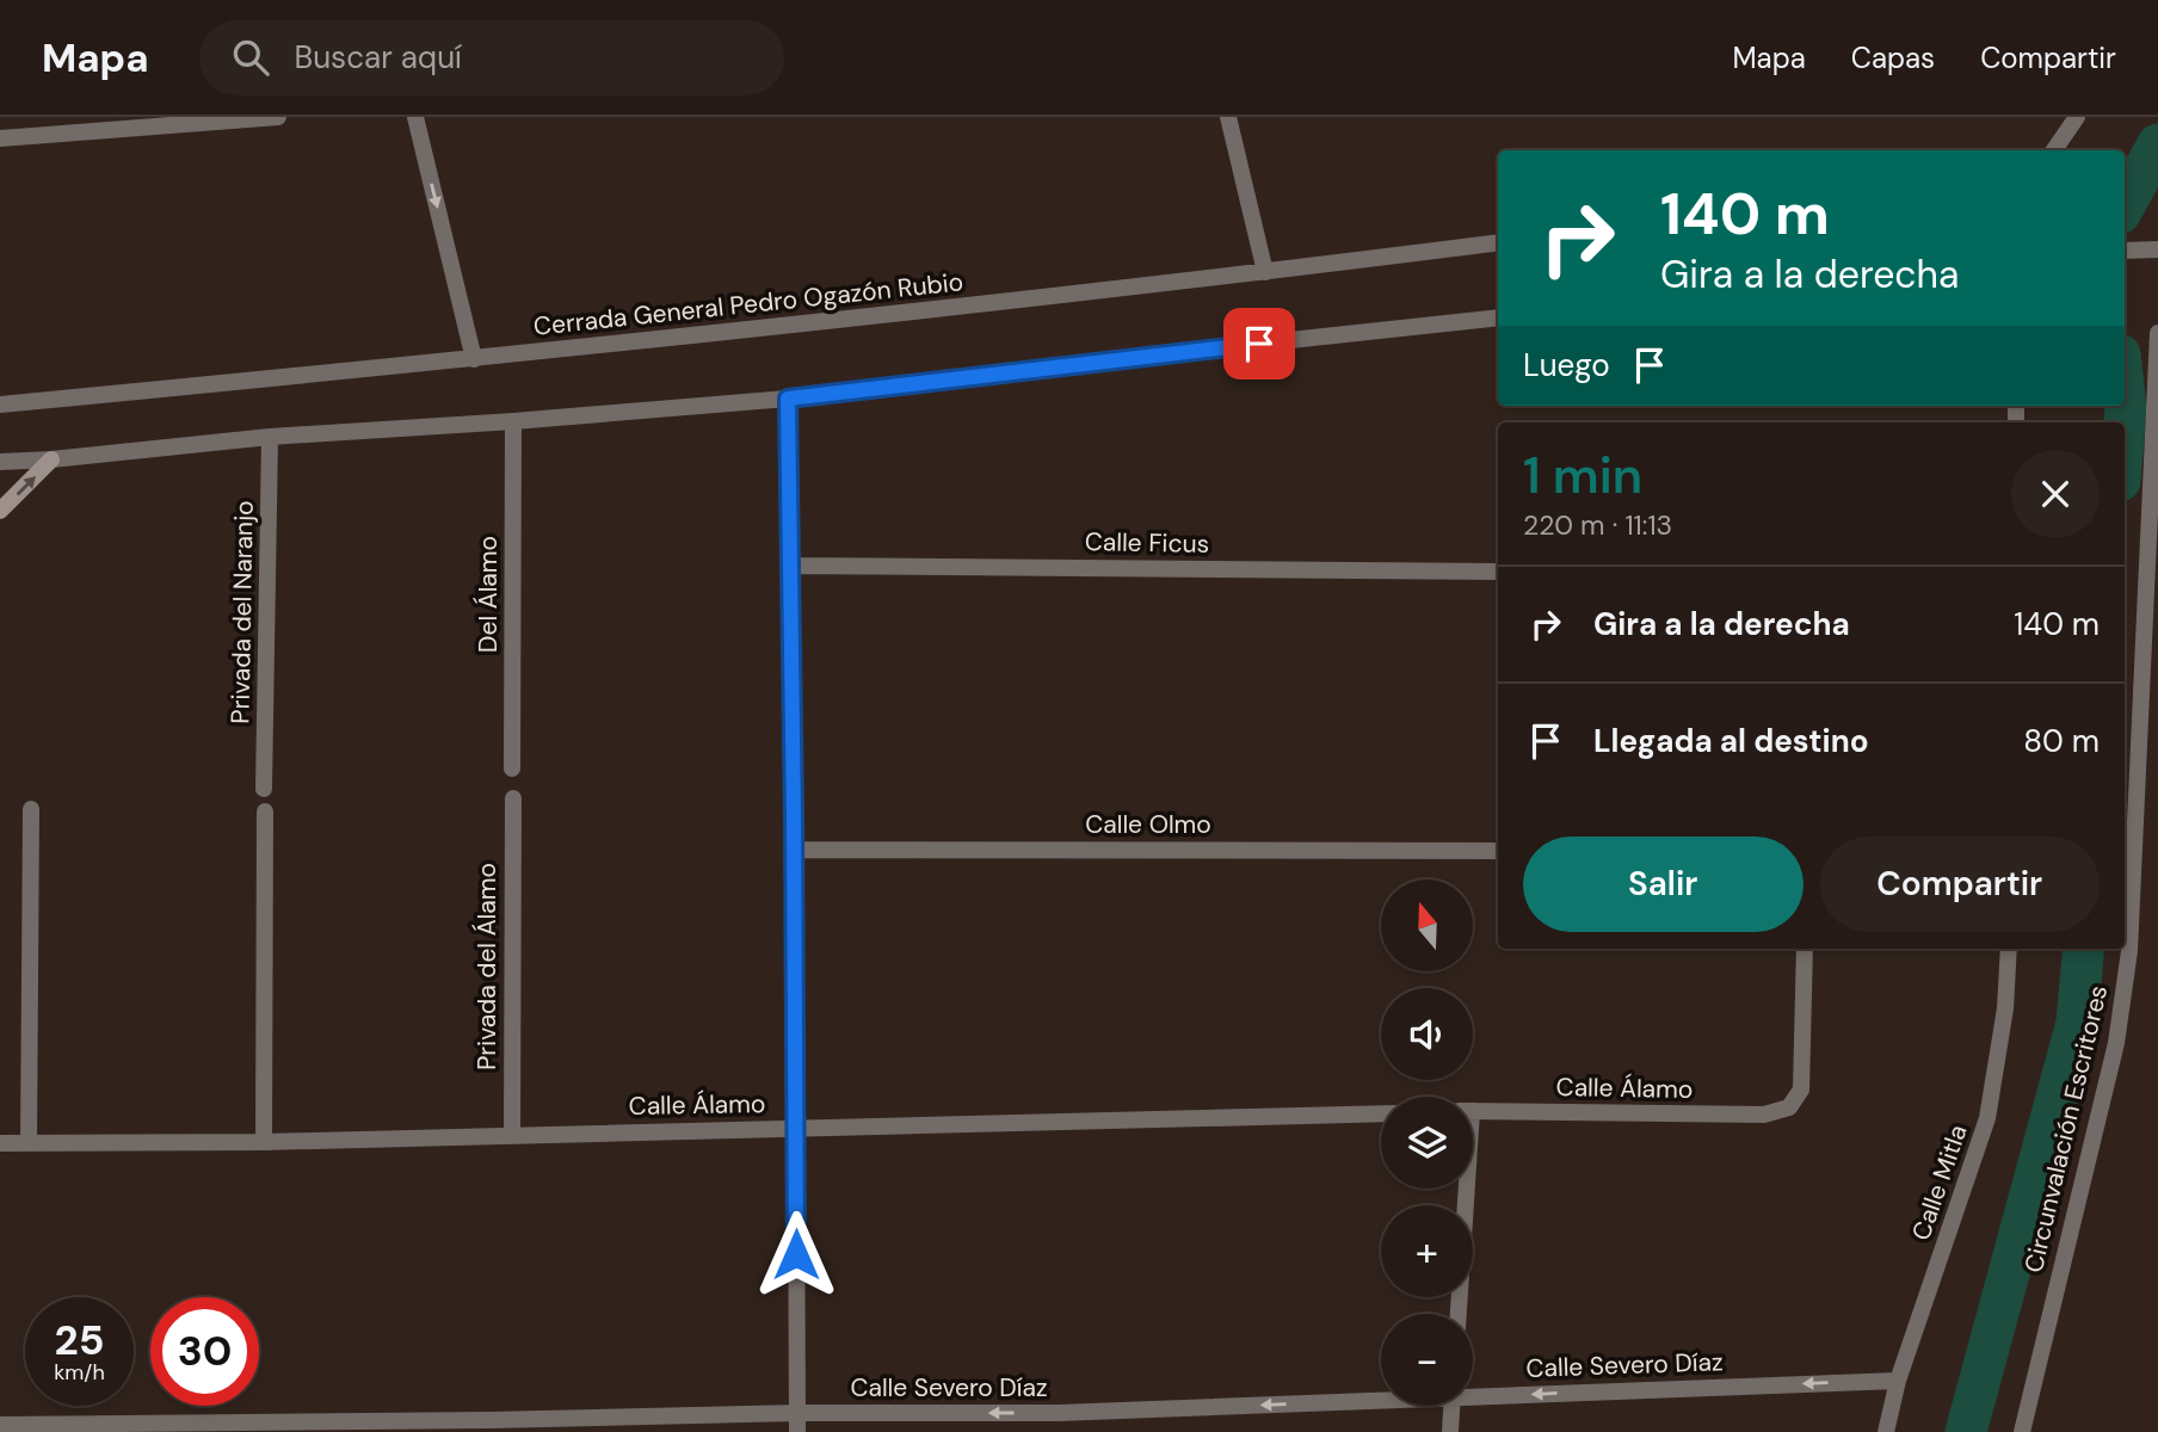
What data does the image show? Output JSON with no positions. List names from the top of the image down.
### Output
{
  "streets": {
    "street": [
      "Cerrada General Pedro Ogazón Rubio",
      "Calle Ficus",
      "Del Álamo",
      "Privada del Naranjo",
      "Calle Olmo",
      "Privada del Álamo",
      "Calle Álamo",
      "Circunvalación Escritores",
      "Calle Mitla",
      "Calle Severo Díaz"
    ]
  },
  "crossings": [
    ["Privada del Álamo", "Calle Álamo"],
    ["Calle Mitla", "Calle Severo Díaz"]
  ],
  "one_way": ["Calle Severo Díaz"],
  "north": "top",
  "page": {
    "header": "Mapa",
    "search": "Buscar aquí",
    "nav": ["Mapa", "Capas", "Compartir"],
    "turn": ["140 m", "Gira a la derecha"],
    "then": "Luego",
    "heading": ["1 min", "220 m · 11:13"],
    "list": [
      {
        "name": "Gira a la derecha",
        "value": "140 m"
      },
      {
        "name": "Llegada al destino",
        "value": "80 m"
      }
    ],
    "buttons": ["Salir", "Compartir"],
    "map_buttons": ["+", "−"],
    "speed": "25 km/h",
    "limit": "30"
  }
}
